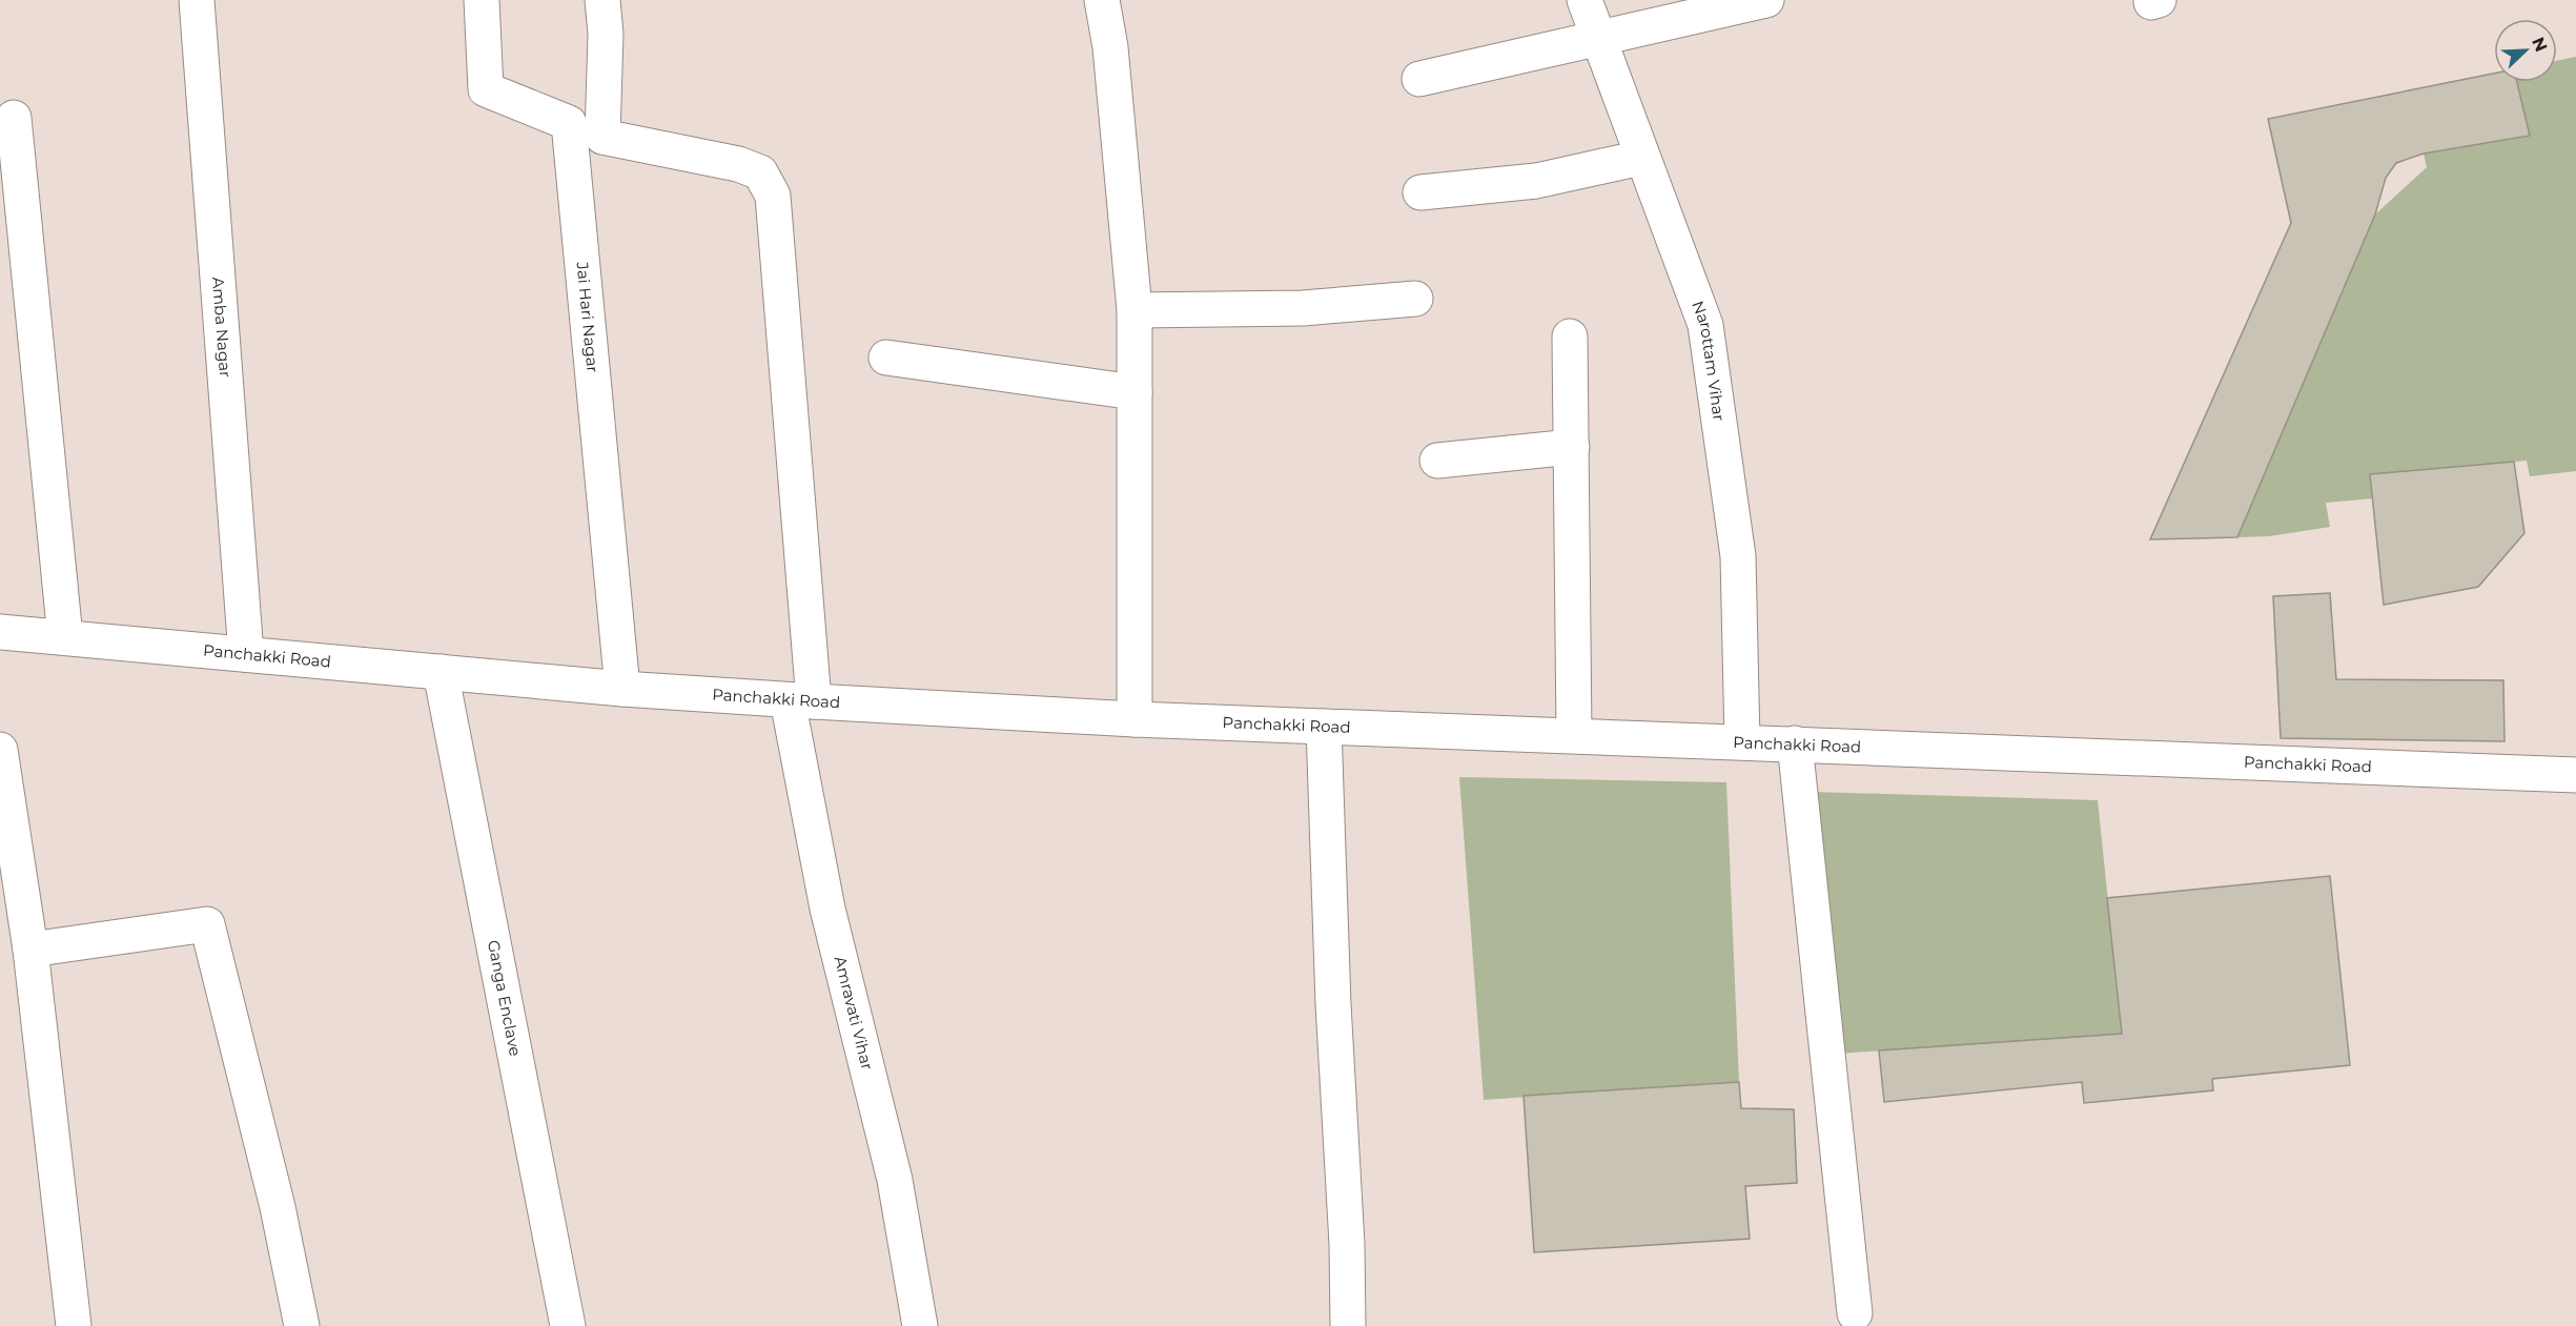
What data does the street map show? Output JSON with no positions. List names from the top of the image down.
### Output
{
  "streets": {
    "street": [
      "Jai Hari Nagar",
      "Amba Nagar",
      "Narottam Vihar",
      "Panchakki Road",
      "Ganga Enclave",
      "Amravati Vihar"
    ]
  },
  "crossings": [
    ["Jai Hari Nagar", "Panchakki Road"],
    ["Jai Hari Nagar", "Amravati Vihar"],
    ["Amba Nagar", "Panchakki Road"],
    ["Narottam Vihar", "Panchakki Road"],
    ["Panchakki Road", "Ganga Enclave"],
    ["Panchakki Road", "Amravati Vihar"]
  ],
  "north": "top right"
}
